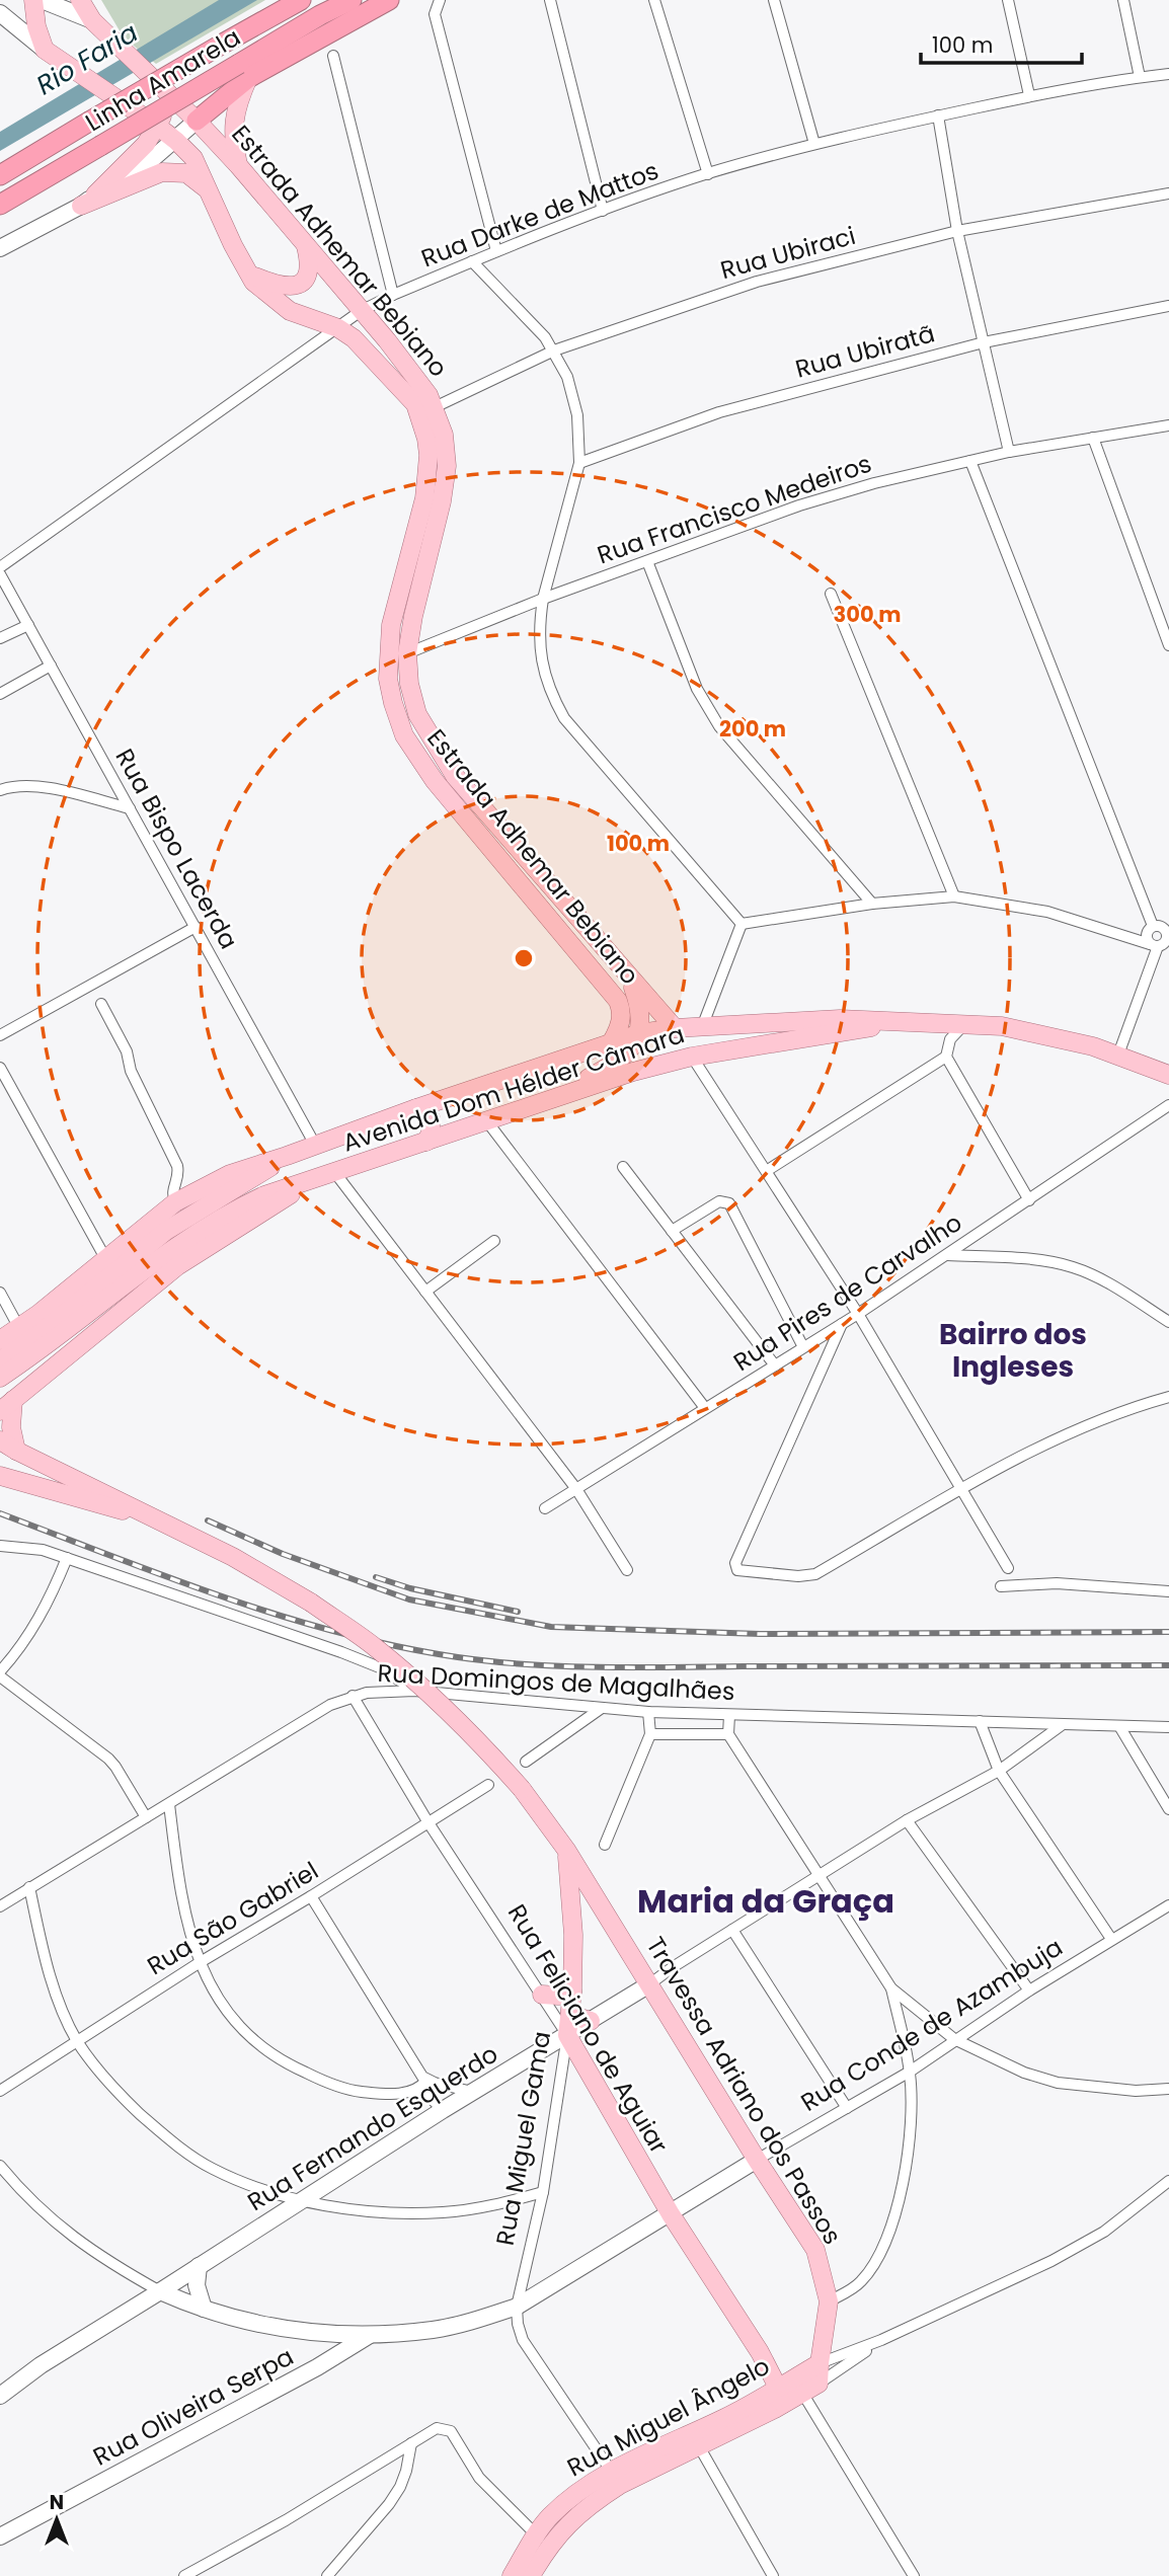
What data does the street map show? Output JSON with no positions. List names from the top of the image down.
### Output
{
  "streets": {
    "highway": ["Linha Amarela"],
    "main road": [
      "Estrada Adhemar Bebiano",
      "Avenida Dom Hélder Câmara",
      "Rua Feliciano de Aguiar",
      "Travessa Adriano dos Passos",
      "Rua Miguel Gama",
      "Rua Miguel Ângelo"
    ],
    "street": [
      "Rua Darke de Mattos",
      "Rua Ubiraci",
      "Rua Ubiratã",
      "Rua Francisco Medeiros",
      "Rua Bispo Lacerda",
      "Rua Pires de Carvalho",
      "Rua Domingos de Magalhães",
      "Rua São Gabriel",
      "Rua Conde de Azambuja",
      "Rua Fernando Esquerdo",
      "Rua Oliveira Serpa"
    ]
  },
  "crossings": [
    ["Rua Darke de Mattos", "Estrada Adhemar Bebiano"],
    ["Estrada Adhemar Bebiano", "Rua Ubiraci"],
    ["Estrada Adhemar Bebiano", "Rua Francisco Medeiros"],
    ["Estrada Adhemar Bebiano", "Avenida Dom Hélder Câmara"],
    ["Rua Bispo Lacerda", "Avenida Dom Hélder Câmara"],
    ["Rua Domingos de Magalhães", "Rua Feliciano de Aguiar"],
    ["Rua Domingos de Magalhães", "Rua Fernando Esquerdo"],
    ["Rua São Gabriel", "Rua Feliciano de Aguiar"],
    ["Rua Conde de Azambuja", "Rua Feliciano de Aguiar"],
    ["Rua Conde de Azambuja", "Travessa Adriano dos Passos"],
    ["Rua Conde de Azambuja", "Rua Fernando Esquerdo"],
    ["Rua Conde de Azambuja", "Rua Miguel Gama"],
    ["Rua Conde de Azambuja", "Rua Oliveira Serpa"],
    ["Rua Feliciano de Aguiar", "Rua Fernando Esquerdo"],
    ["Rua Feliciano de Aguiar", "Rua Miguel Gama"],
    ["Rua Feliciano de Aguiar", "Rua Miguel Ângelo"],
    ["Travessa Adriano dos Passos", "Rua Fernando Esquerdo"],
    ["Travessa Adriano dos Passos", "Rua Miguel Gama"],
    ["Travessa Adriano dos Passos", "Rua Miguel Ângelo"],
    ["Rua Fernando Esquerdo", "Rua Miguel Gama"]
  ],
  "districts": ["Bairro dos Ingleses", "Maria da Graça"],
  "water": ["Rio Faria"],
  "scale_bar": "100 m",
  "north": "top",
  "rings": ["300 m", "200 m", "100 m"]
}
